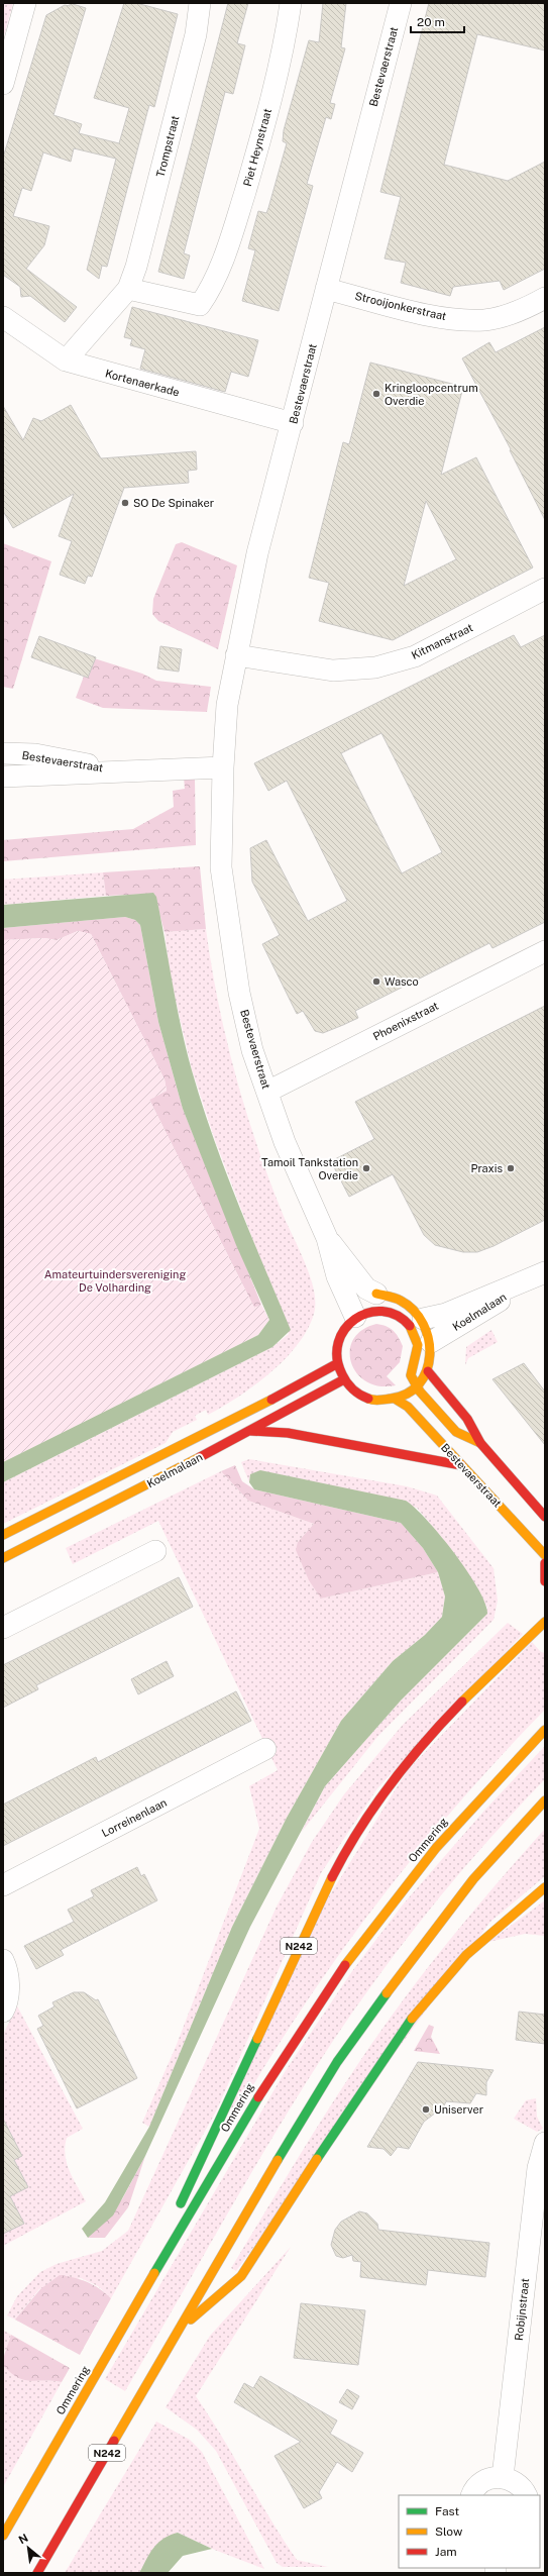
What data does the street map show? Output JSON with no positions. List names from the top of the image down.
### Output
{
  "streets": {
    "main road": [
      "Bestevaerstraat",
      "Koelmalaan",
      "Ommering",
      "N242"
    ],
    "street": [
      "Trompstraat",
      "Piet Heynstraat",
      "Strooijonkerstraat",
      "Kortenaerkade",
      "Kitmanstraat",
      "Phoenixstraat",
      "Lorreinenlaan",
      "Robijnstraat"
    ]
  },
  "crossings": [
    ["Bestevaerstraat", "Strooijonkerstraat"],
    ["Bestevaerstraat", "Kortenaerkade"],
    ["Bestevaerstraat", "Kitmanstraat"],
    ["Bestevaerstraat", "Phoenixstraat"],
    ["Bestevaerstraat", "Koelmalaan"],
    ["Trompstraat", "Piet Heynstraat"],
    ["Trompstraat", "Kortenaerkade"]
  ],
  "parks": ["Amateurtuindersvereniging De Volharding"],
  "places": [
    "Kringloopcentrum Overdie",
    "SO De Spinaker",
    "Wasco",
    "Tamoil Tankstation Overdie",
    "Praxis",
    "Uniserver"
  ],
  "legend": ["Fast", "Slow", "Jam"],
  "scale_bar": "20 m",
  "north": "top left"
}
